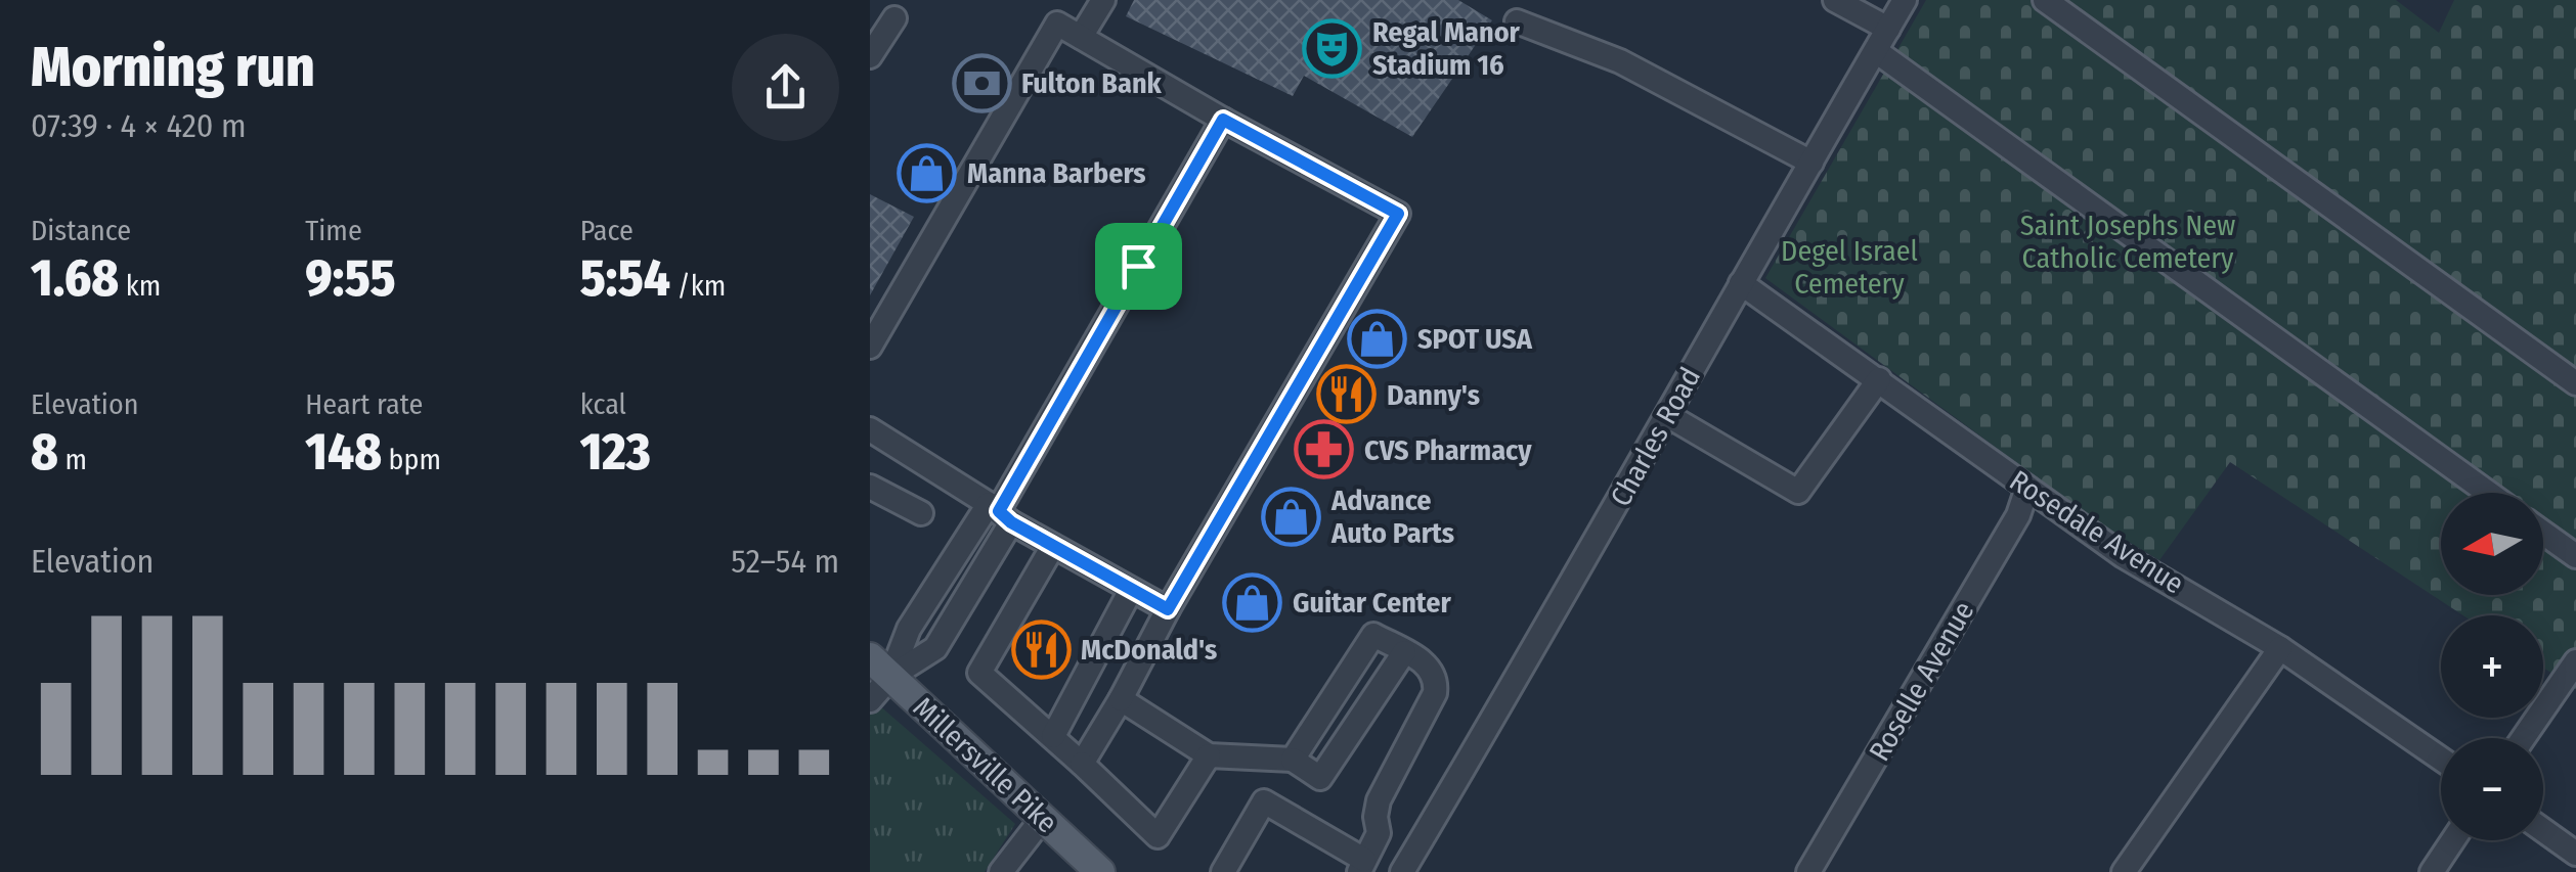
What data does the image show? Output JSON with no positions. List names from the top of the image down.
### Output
{
  "streets": {
    "main road": ["Millersville Pike"],
    "street": ["Charles Road", "Rosedale Avenue", "Roselle Avenue"]
  },
  "crossings": [
    ["Charles Road", "Rosedale Avenue"],
    ["Rosedale Avenue", "Roselle Avenue"]
  ],
  "parks": ["Saint Josephs New Catholic Cemetery", "Degel Israel Cemetery"],
  "places": {
    "theatre": ["Regal Manor Stadium 16"],
    "bank": ["Fulton Bank"],
    "shop": [
      "Manna Barbers",
      "SPOT USA",
      "Advance Auto Parts",
      "Guitar Center"
    ],
    "restaurant": ["Danny's", "McDonald's"],
    "pharmacy": ["CVS Pharmacy"]
  },
  "north": "left",
  "page": {
    "heading": ["Morning run", "07:39 · 4 × 420 m"],
    "stats": [
      ["Distance", "1.68 km"],
      ["Time", "9:55"],
      ["Pace", "5:54 /km"],
      ["Elevation", "8 m"],
      ["Heart rate", "148 bpm"],
      ["kcal", "123"]
    ],
    "map_buttons": ["+", "−"],
    "chart": ["Elevation", "52–54 m"]
  }
}
